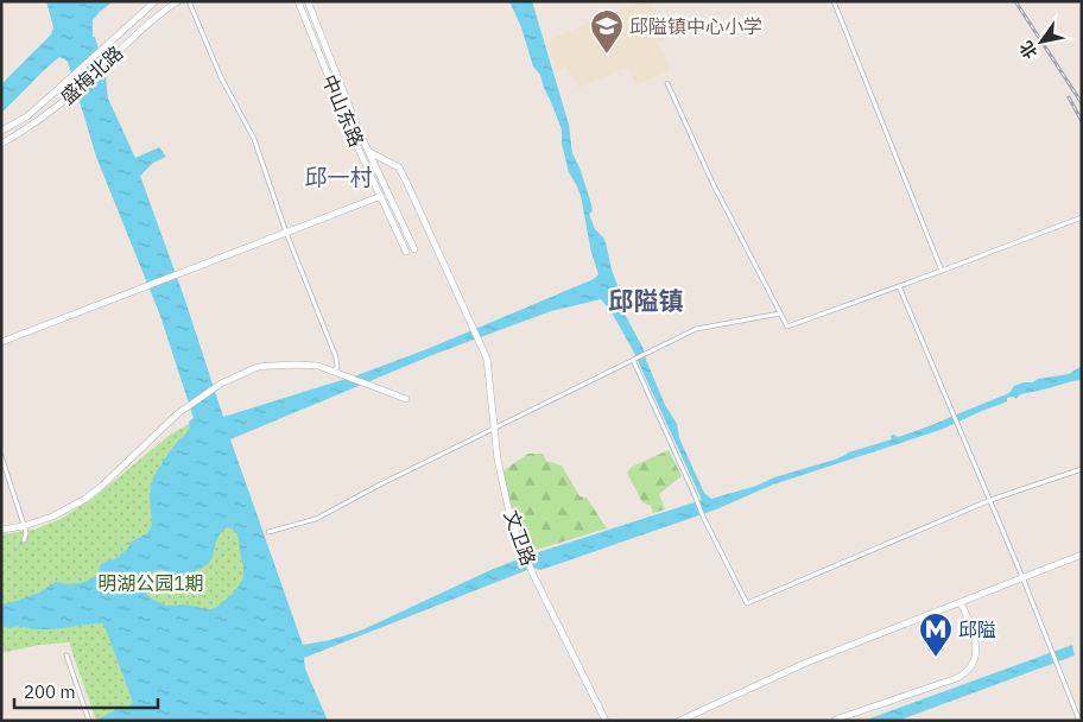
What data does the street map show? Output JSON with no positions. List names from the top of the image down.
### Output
{
  "streets": {
    "street": ["盛梅北路", "中山东路", "文卫路"]
  },
  "crossings": [
    ["中山东路", "文卫路"]
  ],
  "districts": ["邱一村", "邱隘镇"],
  "parks": ["明湖公园1期"],
  "places": {
    "school or university": ["邱隘镇中心小学"],
    "metro station": ["邱隘"]
  },
  "scale_bar": "200 m",
  "north": "bottom left"
}
